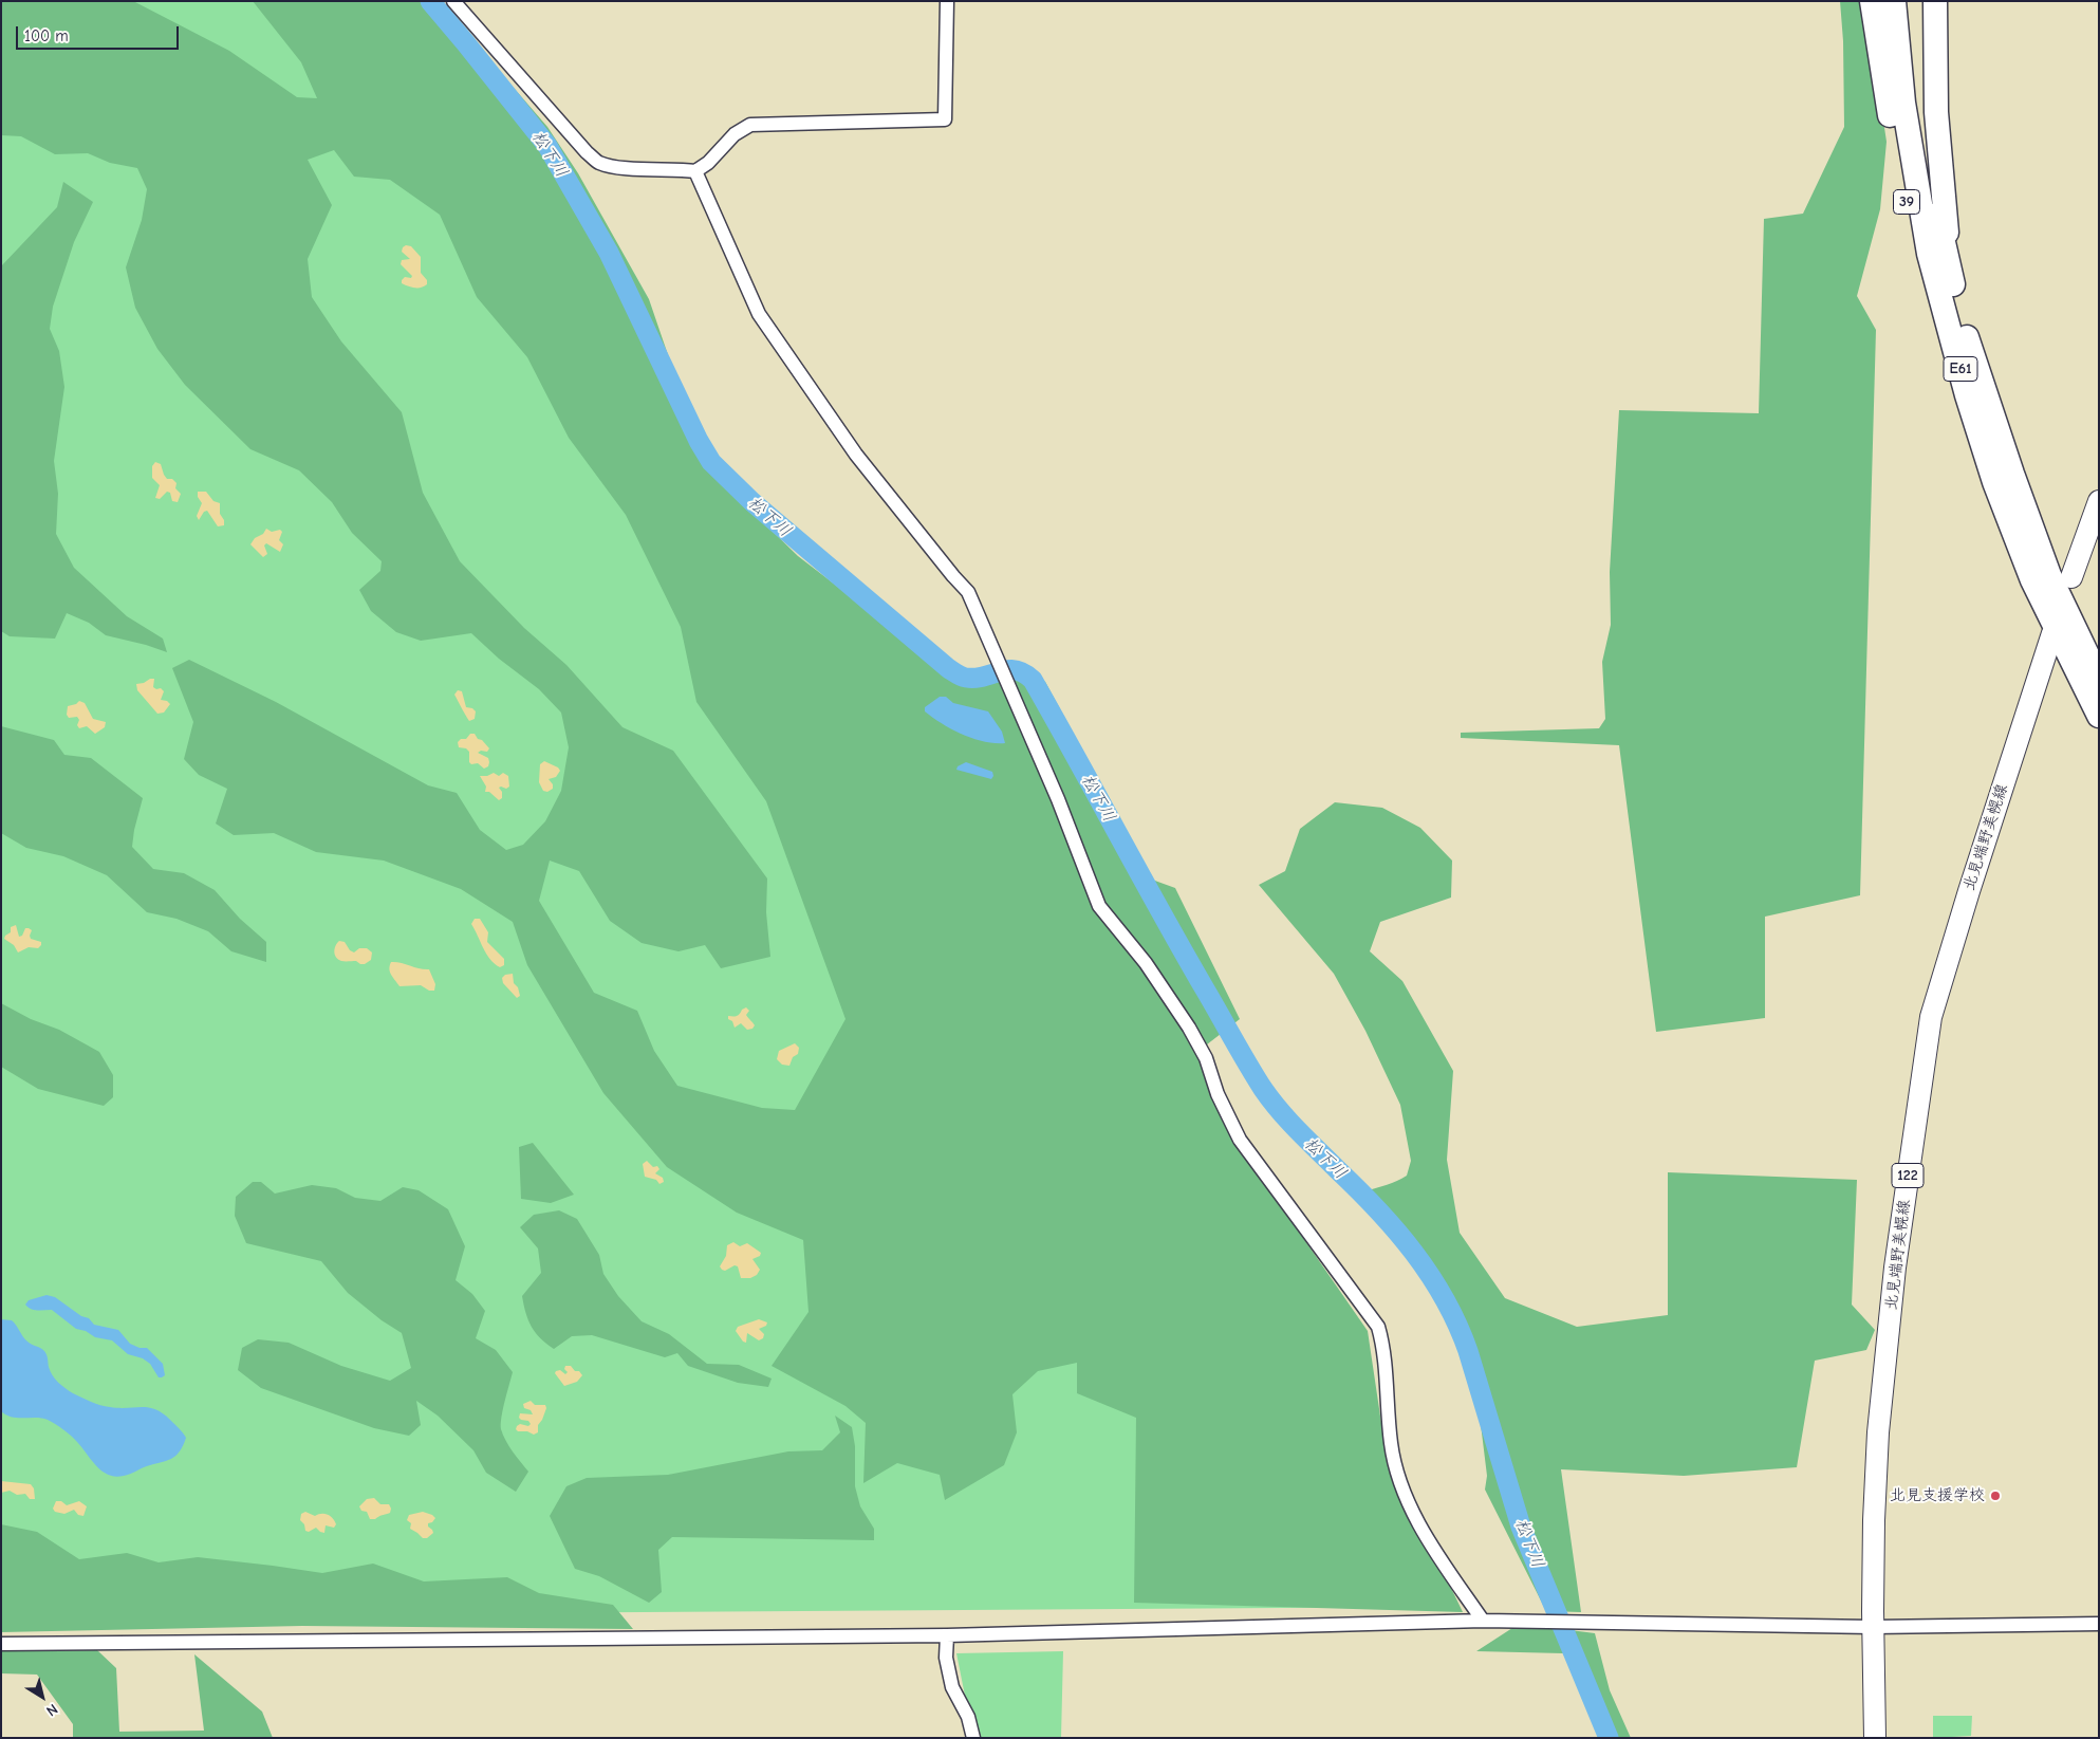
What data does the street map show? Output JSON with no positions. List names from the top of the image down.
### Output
{
  "streets": {
    "highway": ["39", "E61"],
    "main road": ["北見端野美幌線", "122"]
  },
  "crossings": [
    ["39", "E61"]
  ],
  "water": ["松下川"],
  "places": ["北見支援学校"],
  "scale_bar": "100 m",
  "north": "bottom right"
}
